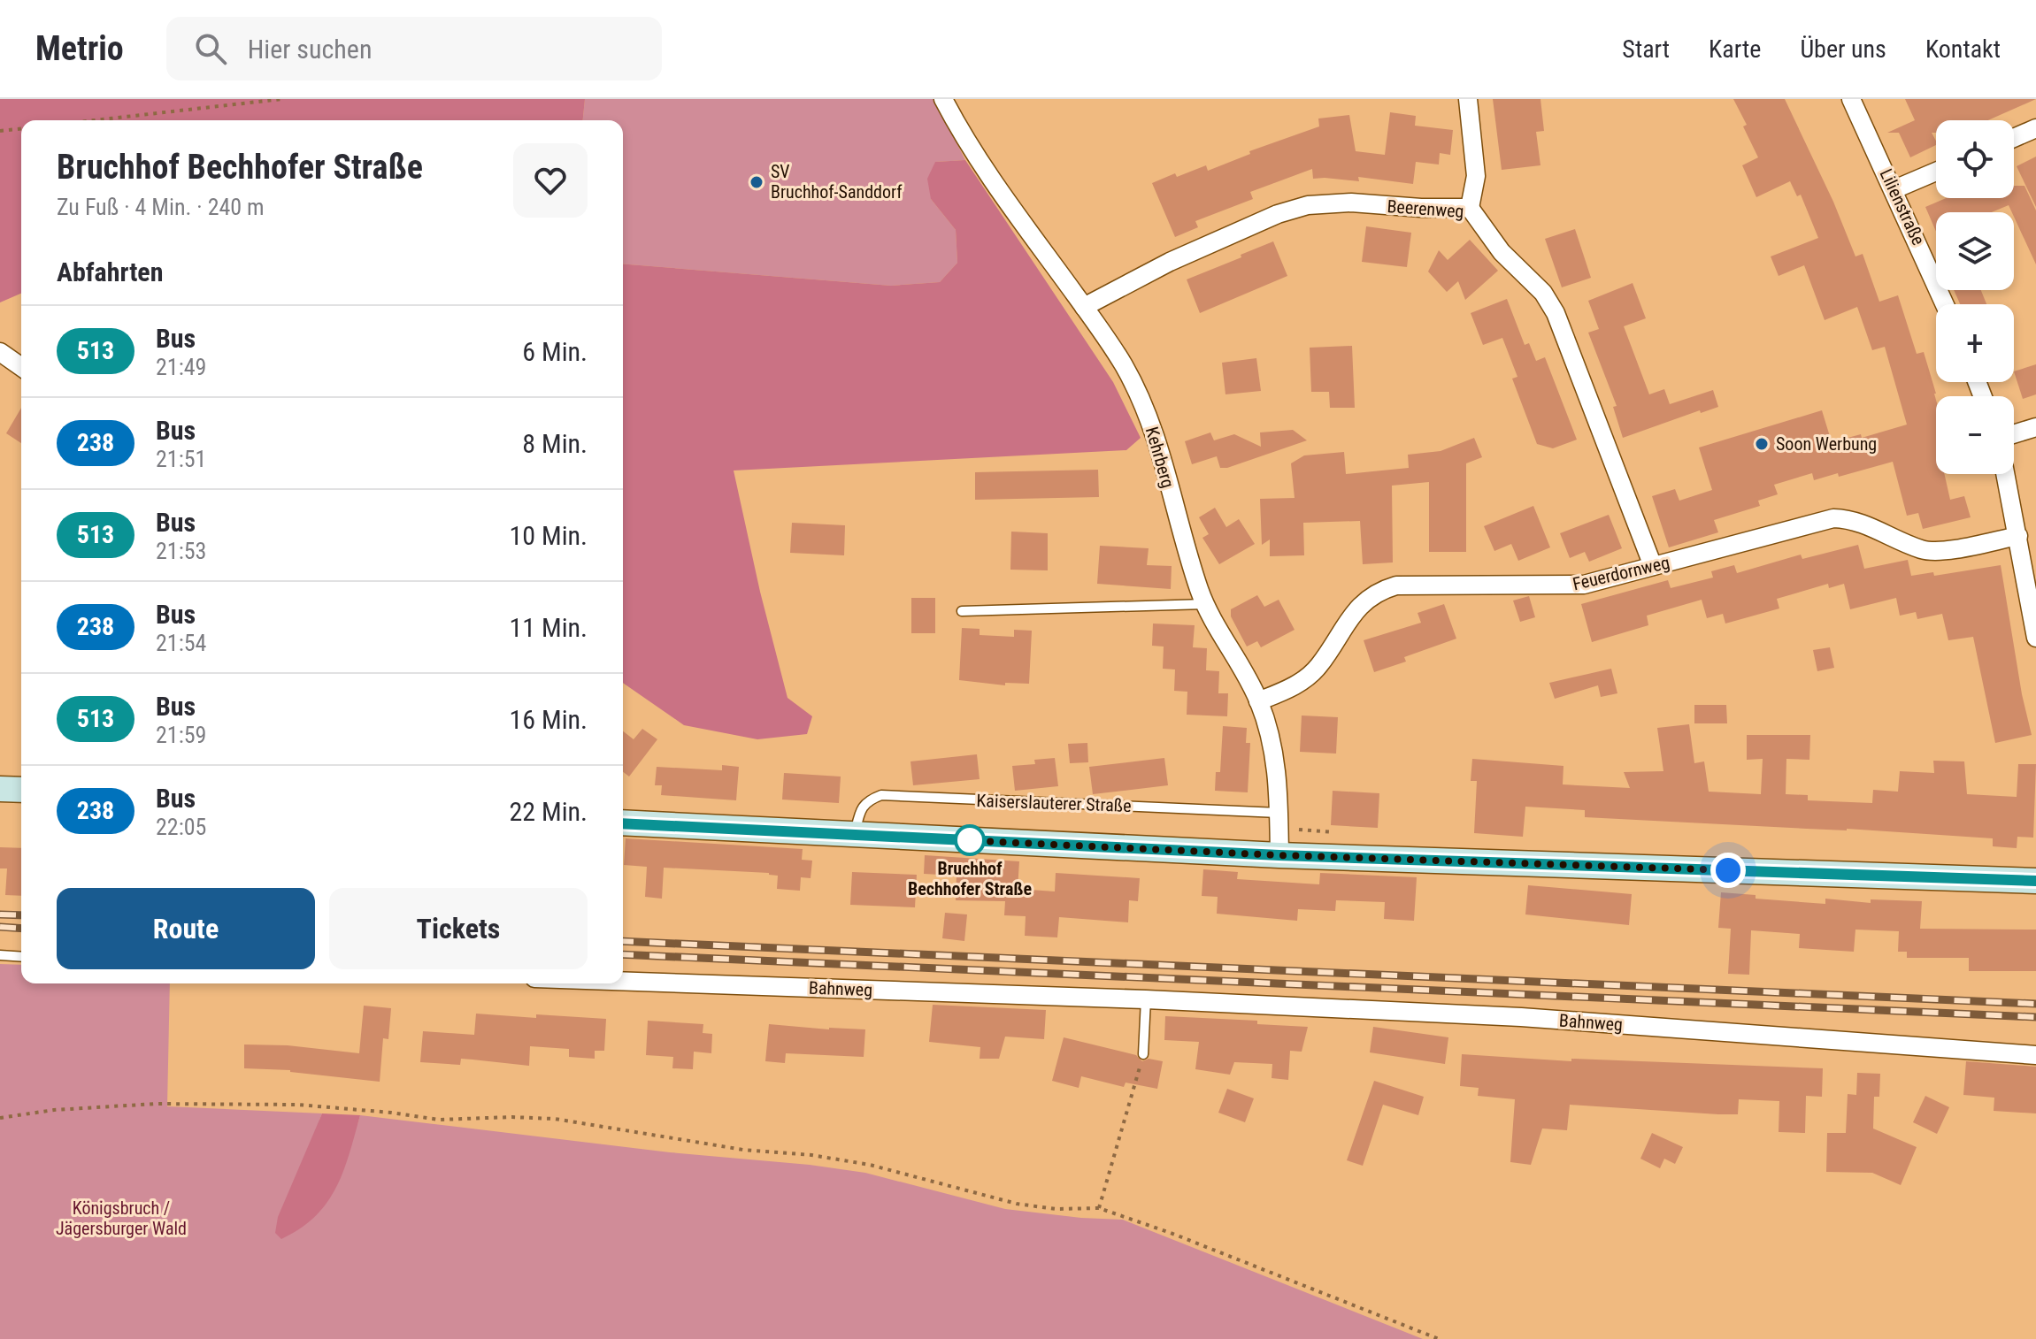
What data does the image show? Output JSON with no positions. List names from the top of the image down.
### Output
{
  "streets": {
    "street": [
      "Lilienstraße",
      "Beerenweg",
      "Kehrberg",
      "Feuerdornweg",
      "Bahnweg"
    ],
    "lane": ["Kaiserslauterer Straße"]
  },
  "crossings": [
    ["Beerenweg", "Kehrberg"],
    ["Beerenweg", "Feuerdornweg"],
    ["Kehrberg", "Feuerdornweg"],
    ["Kehrberg", "Kaiserslauterer Straße"]
  ],
  "parks": ["Königsbruch / Jägersburger Wald"],
  "places": ["SV Bruchhof-Sanddorf", "Soon Werbung", "Bruchhof Bechhofer Straße"],
  "lines": ["bus line 513"],
  "page": {
    "header": "Metrio",
    "search": "Hier suchen",
    "nav": [
      "Start",
      "Karte",
      "Über uns",
      "Kontakt"
    ],
    "map_buttons": ["+", "−"],
    "heading": [
      ["Bruchhof Bechhofer Straße", "Zu Fuß · 4 Min. · 240 m"],
      "Abfahrten"
    ],
    "list": [
      {
        "mark": "513",
        "name": "Bus",
        "note": "21:49",
        "value": "6 Min."
      },
      {
        "mark": "238",
        "name": "Bus",
        "note": "21:51",
        "value": "8 Min."
      },
      {
        "mark": "513",
        "name": "Bus",
        "note": "21:53",
        "value": "10 Min."
      },
      {
        "mark": "238",
        "name": "Bus",
        "note": "21:54",
        "value": "11 Min."
      },
      {
        "mark": "513",
        "name": "Bus",
        "note": "21:59",
        "value": "16 Min."
      },
      {
        "mark": "238",
        "name": "Bus",
        "note": "22:05",
        "value": "22 Min."
      }
    ],
    "buttons": ["Route", "Tickets"]
  }
}
